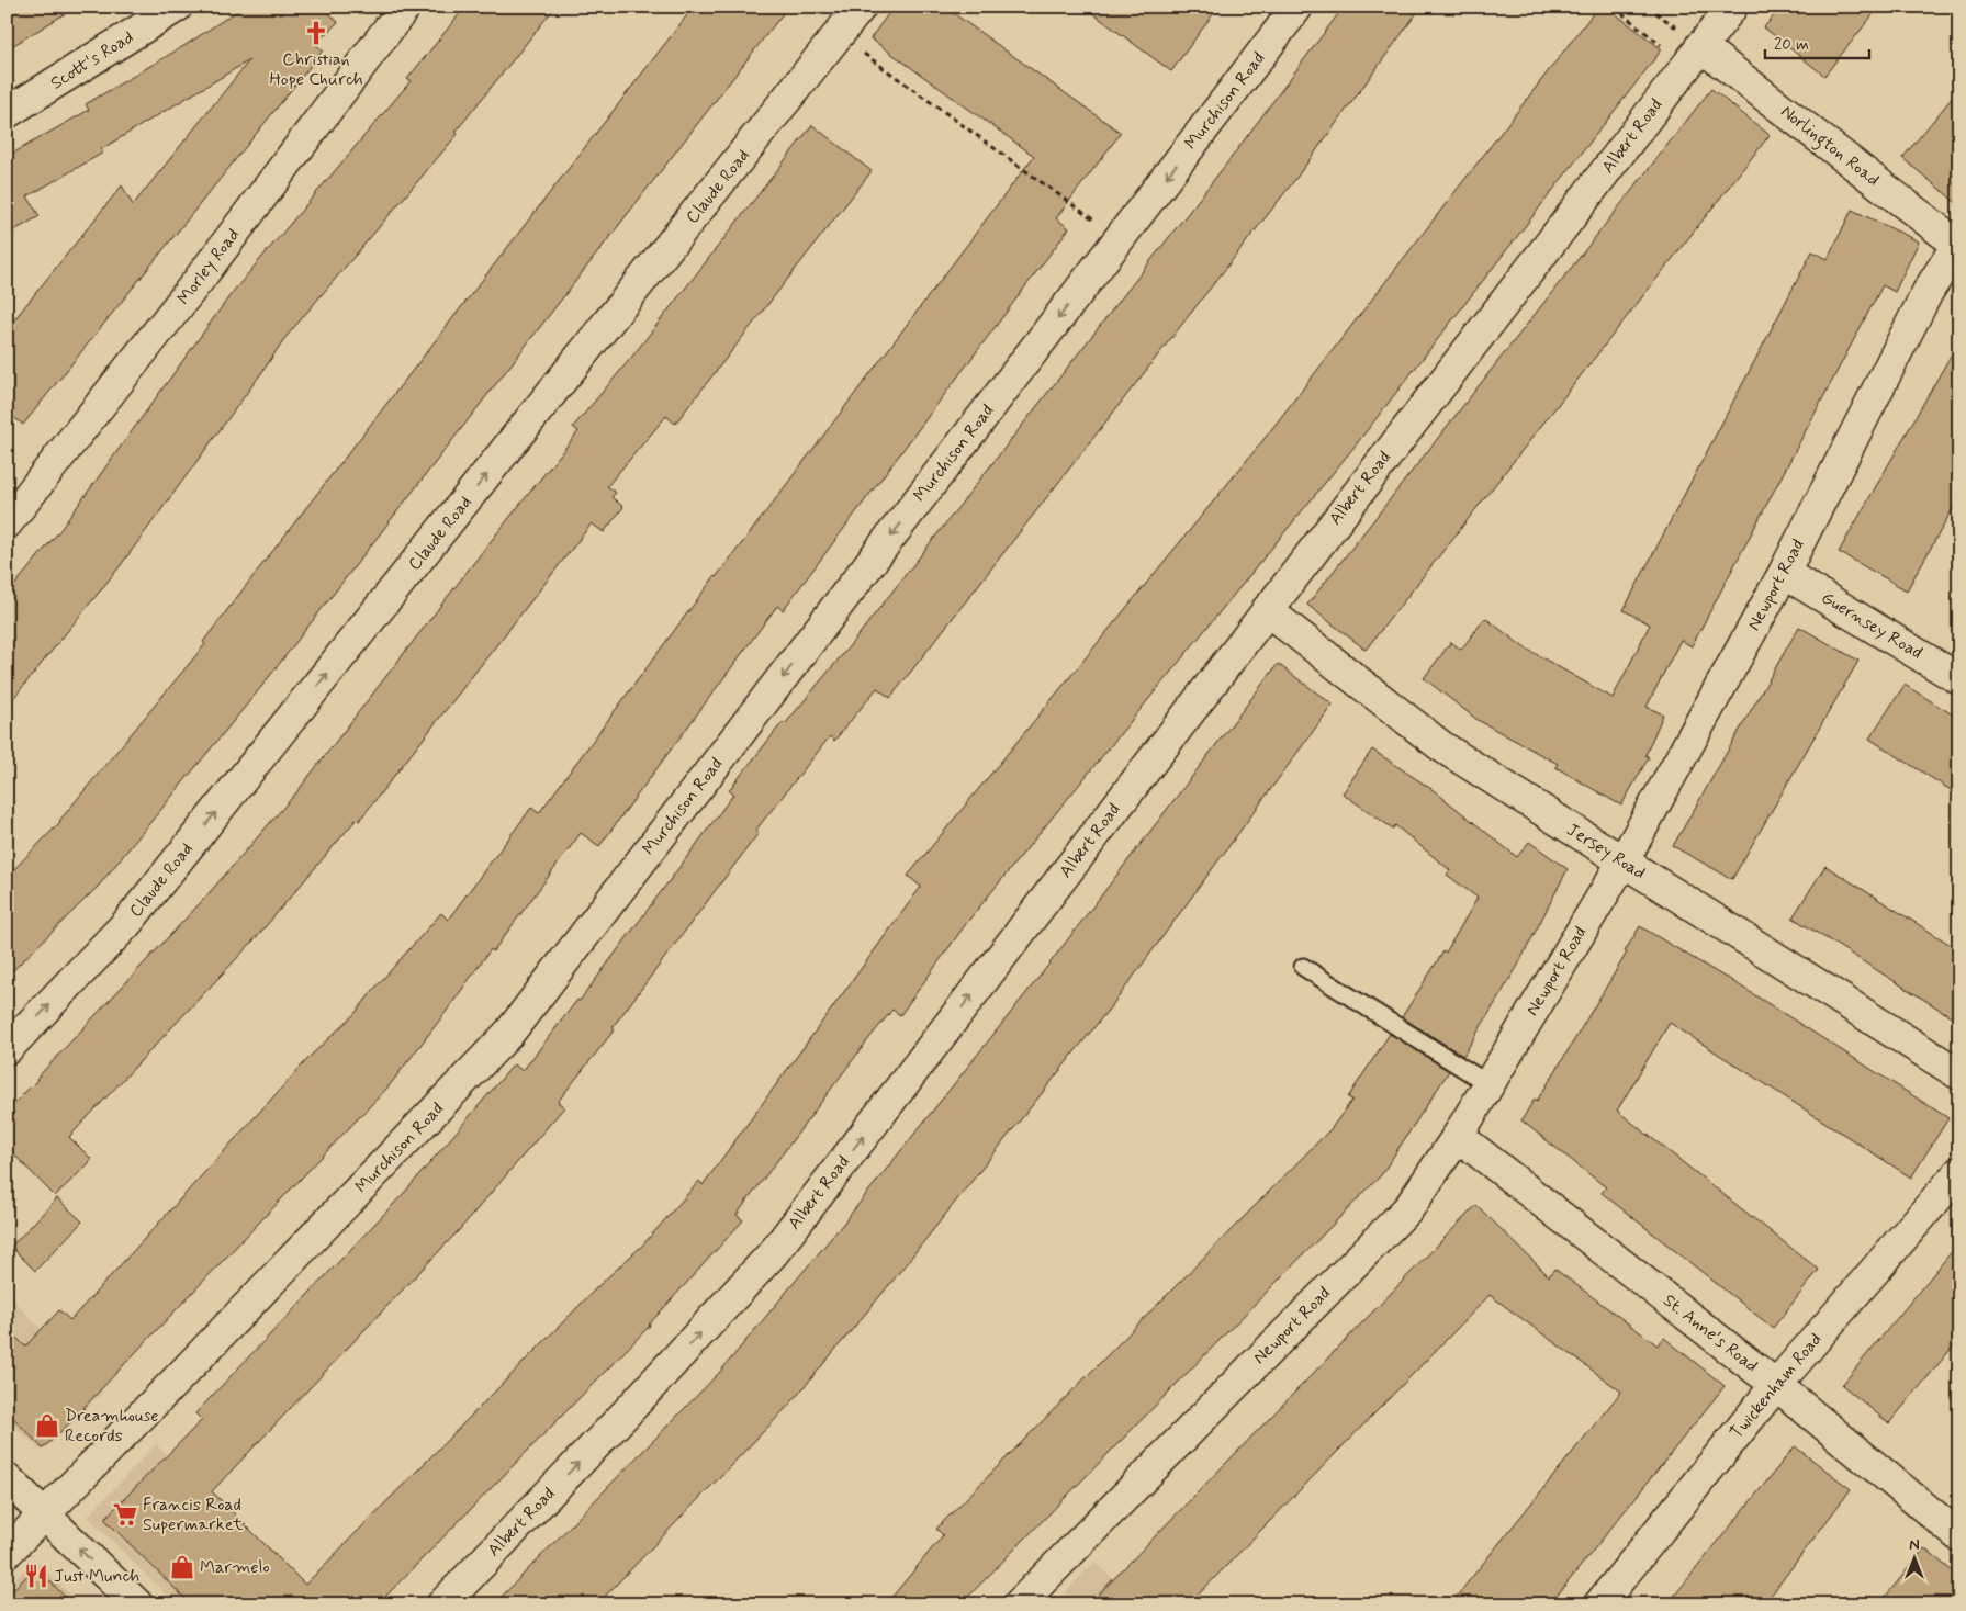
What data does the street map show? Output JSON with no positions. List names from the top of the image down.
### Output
{
  "streets": {
    "street": [
      "Scott's Road",
      "Murchison Road",
      "Albert Road",
      "Norlington Road",
      "Claude Road",
      "Morley Road",
      "Newport Road",
      "Guernsey Road",
      "Jersey Road",
      "St. Anne's Road",
      "Twickenham Road"
    ]
  },
  "crossings": [
    ["Albert Road", "Norlington Road"],
    ["Albert Road", "Jersey Road"],
    ["Norlington Road", "Newport Road"],
    ["Newport Road", "Guernsey Road"],
    ["Newport Road", "Jersey Road"],
    ["Newport Road", "St. Anne's Road"],
    ["St. Anne's Road", "Twickenham Road"]
  ],
  "one_way": ["Murchison Road", "Albert Road", "Claude Road"],
  "places": {
    "church": ["Christian Hope Church"],
    "shop": ["Dreamhouse Records", "Marmelo"],
    "supermarket": ["Francis Road Supermarket"],
    "restaurant": ["Just Munch"]
  },
  "scale_bar": "20 m",
  "north": "top"
}
